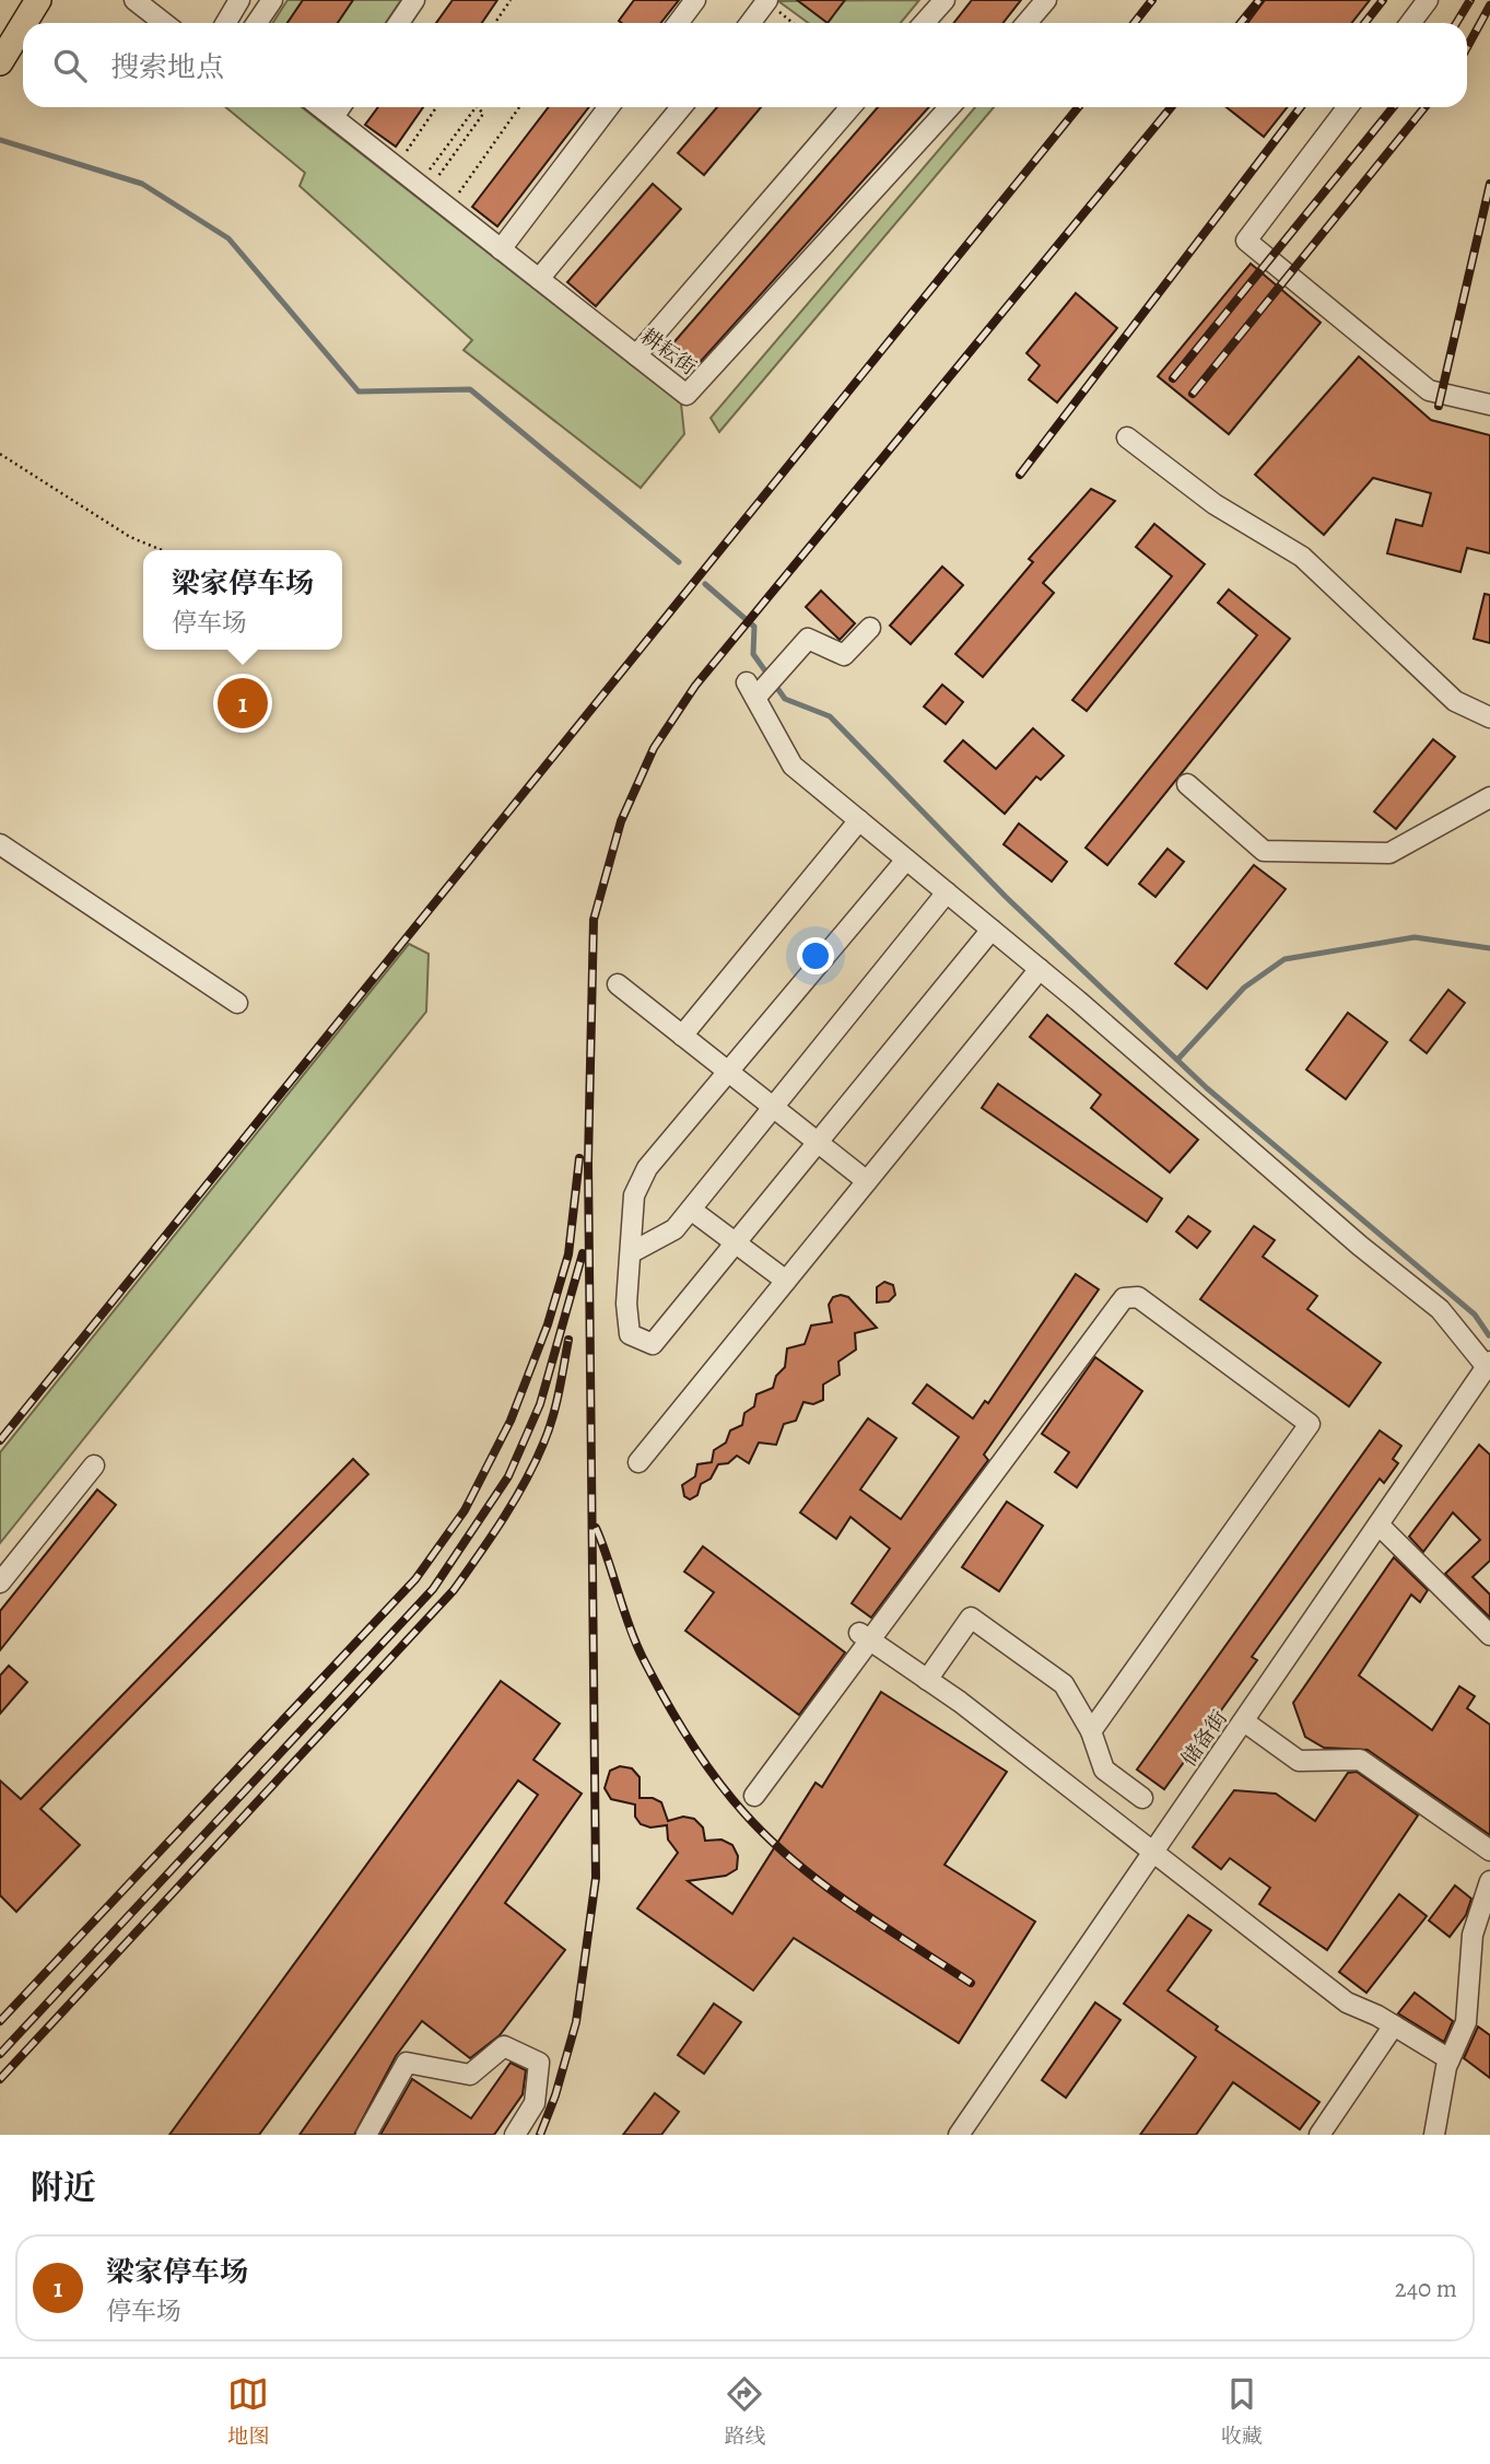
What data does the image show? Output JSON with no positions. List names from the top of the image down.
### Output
{
  "streets": {
    "street": ["耕耘街", "储备街"]
  },
  "page": {
    "search": "搜索地点",
    "popup": ["梁家停车场", "停车场"],
    "pins": "1",
    "heading": "附近",
    "list": [
      {
        "mark": "1",
        "name": "梁家停车场",
        "note": "停车场",
        "value": "240 m"
      }
    ],
    "nav": ["地图", "路线", "收藏"]
  }
}
